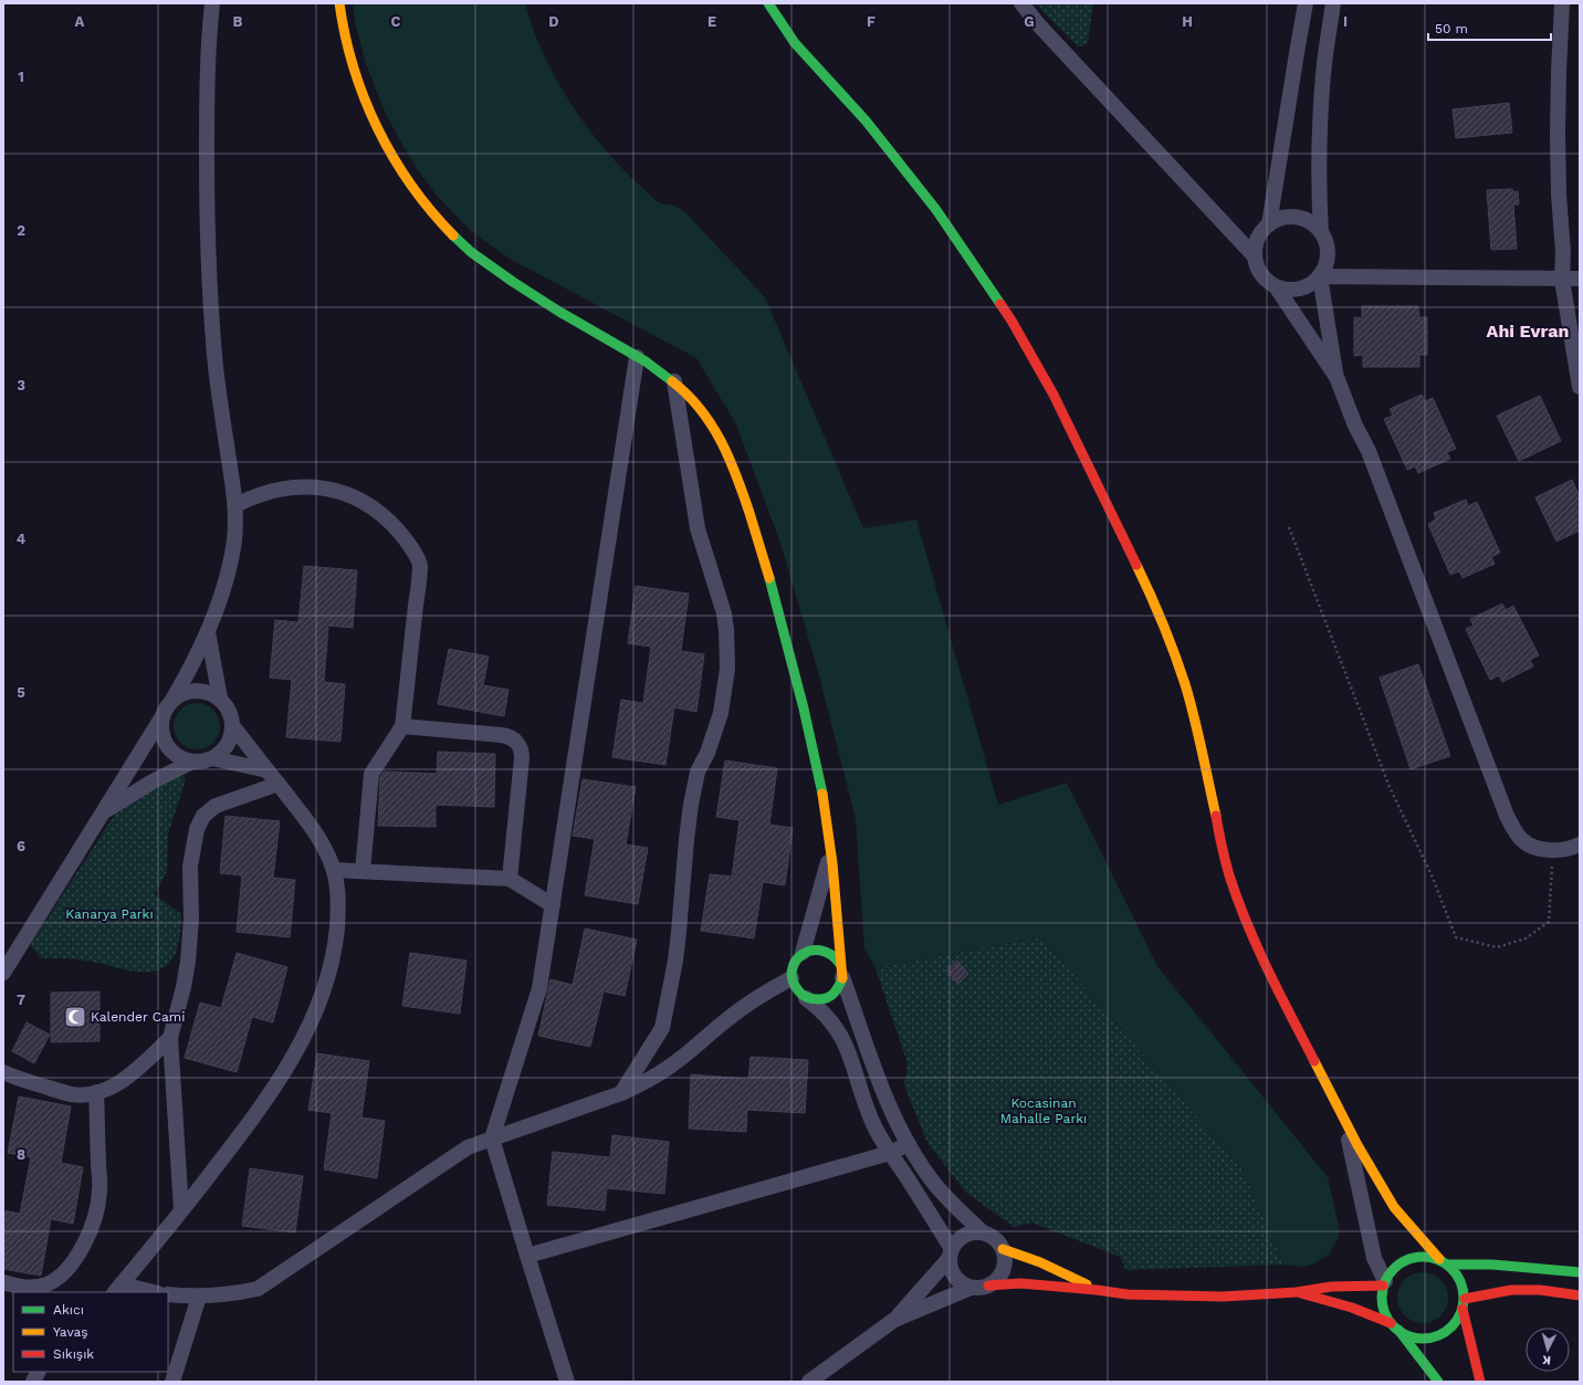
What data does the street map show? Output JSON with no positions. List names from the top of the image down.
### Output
{
  "districts": ["Ahi Evran"],
  "parks": ["Kanarya Parkı", "Kocasinan Mahalle Parkı"],
  "places": {
    "mosque": ["Kalender Cami"]
  },
  "legend": ["Akıcı", "Yavaş", "Sıkışık"],
  "scale_bar": "50 m",
  "north": "bottom",
  "grid": {
    "columns": [
      "A",
      "B",
      "C",
      "D",
      "E",
      "F",
      "G",
      "H",
      "I"
    ],
    "rows": [
      "1",
      "2",
      "3",
      "4",
      "5",
      "6",
      "7",
      "8"
    ]
  }
}
